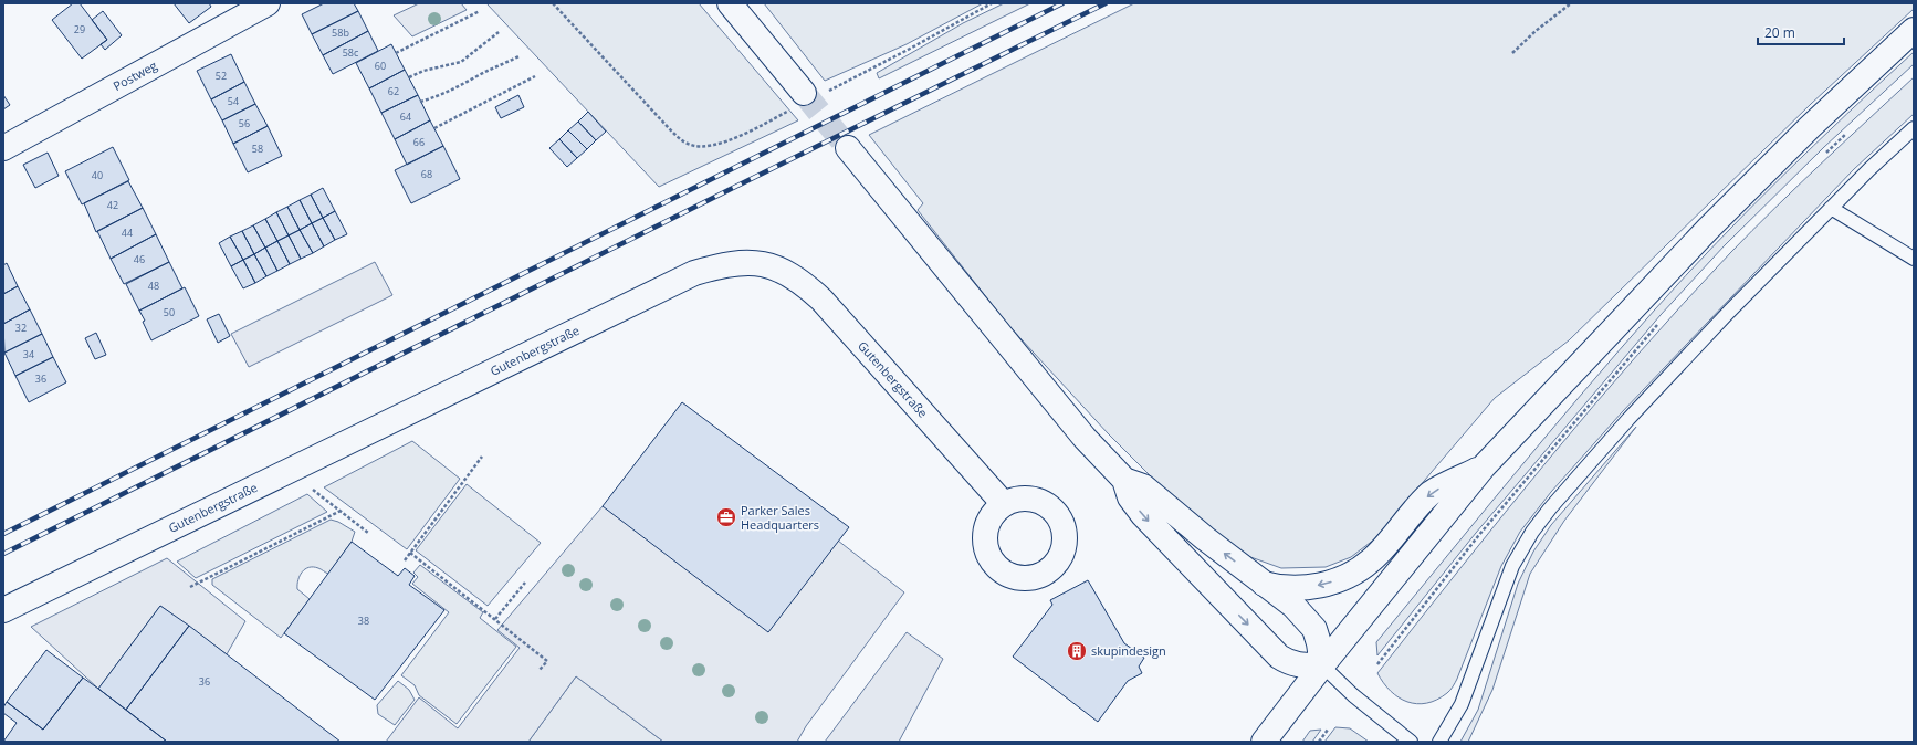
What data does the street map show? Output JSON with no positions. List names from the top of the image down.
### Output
{
  "streets": {
    "street": ["Postweg", "Gutenbergstraße"]
  },
  "places": {
    "office": ["Parker Sales Headquarters"],
    "building": ["skupindesign"]
  },
  "house_numbers": [
    "29",
    "58b",
    "58c",
    "60",
    "52",
    "62",
    "54",
    "64",
    "56",
    "66",
    "58",
    "68",
    "40",
    "42",
    "44",
    "46",
    "48",
    "50",
    "32",
    "34",
    "36",
    "38",
    "36"
  ],
  "scale_bar": "20 m"
}
